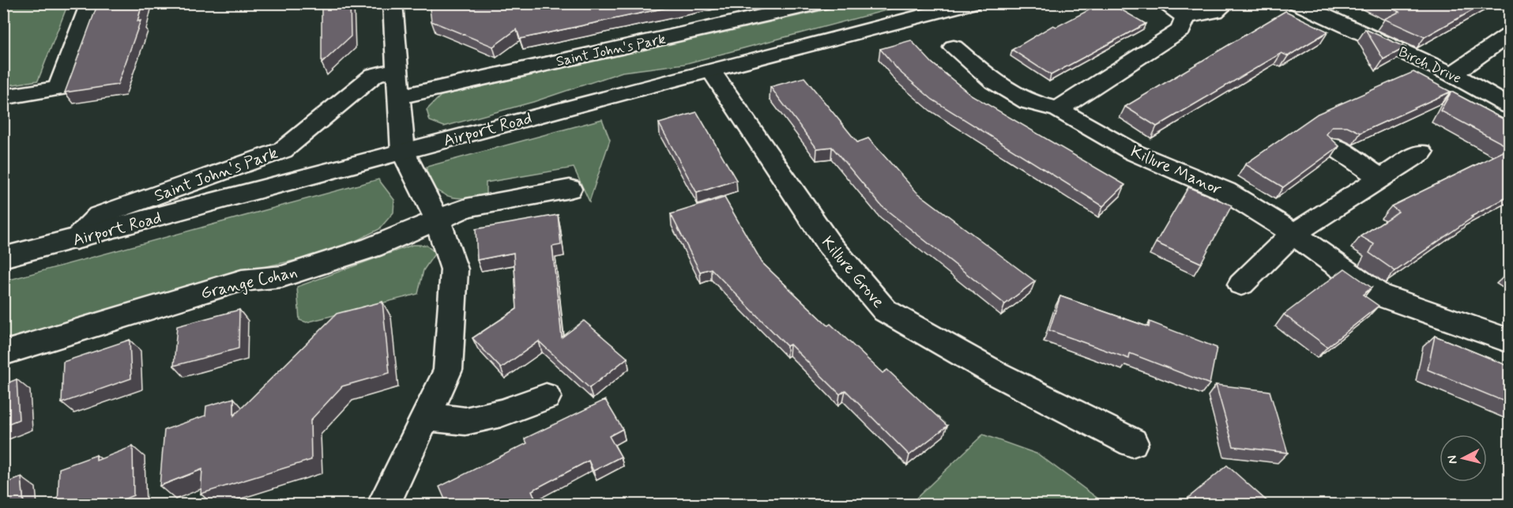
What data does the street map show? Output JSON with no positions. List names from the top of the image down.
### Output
{
  "streets": {
    "street": [
      "Saint John's Park",
      "Birch Drive",
      "Airport Road",
      "Killure Manor",
      "Killure Grove",
      "Grange Cohan"
    ]
  },
  "crossings": [
    ["Saint John's Park", "Airport Road"],
    ["Airport Road", "Killure Grove"]
  ],
  "north": "left"
}
